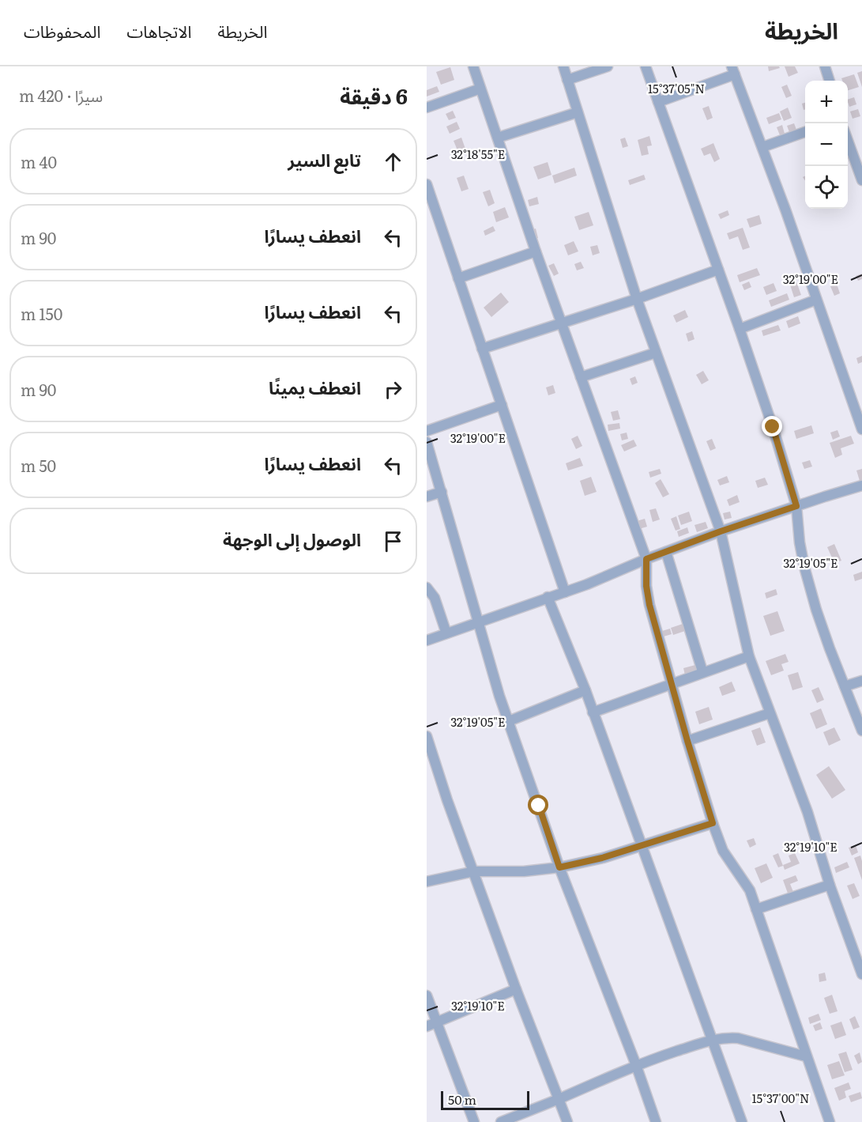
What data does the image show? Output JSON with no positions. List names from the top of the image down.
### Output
{
  "scale_bar": "50 m",
  "page": {
    "header": "الخريطة",
    "nav": ["الخريطة", "الاتجاهات", "المحفوظات"],
    "heading": ["6 دقيقة", "سيرًا · 420 m"],
    "map_buttons": ["+", "−"],
    "list": [
      ["تابع السير", "40 m"],
      ["انعطف يسارًا", "90 m"],
      ["انعطف يسارًا", "150 m"],
      ["انعطف يمينًا", "90 m"],
      ["انعطف يسارًا", "50 m"],
      "الوصول إلى الوجهة"
    ],
    "scale": "50 m"
  },
  "coordinates": [
    "15°37'05\"N",
    "32°18'55\"E",
    "32°19'00\"E",
    "32°19'05\"E",
    "32°19'10\"E",
    "15°37'00\"N"
  ]
}
